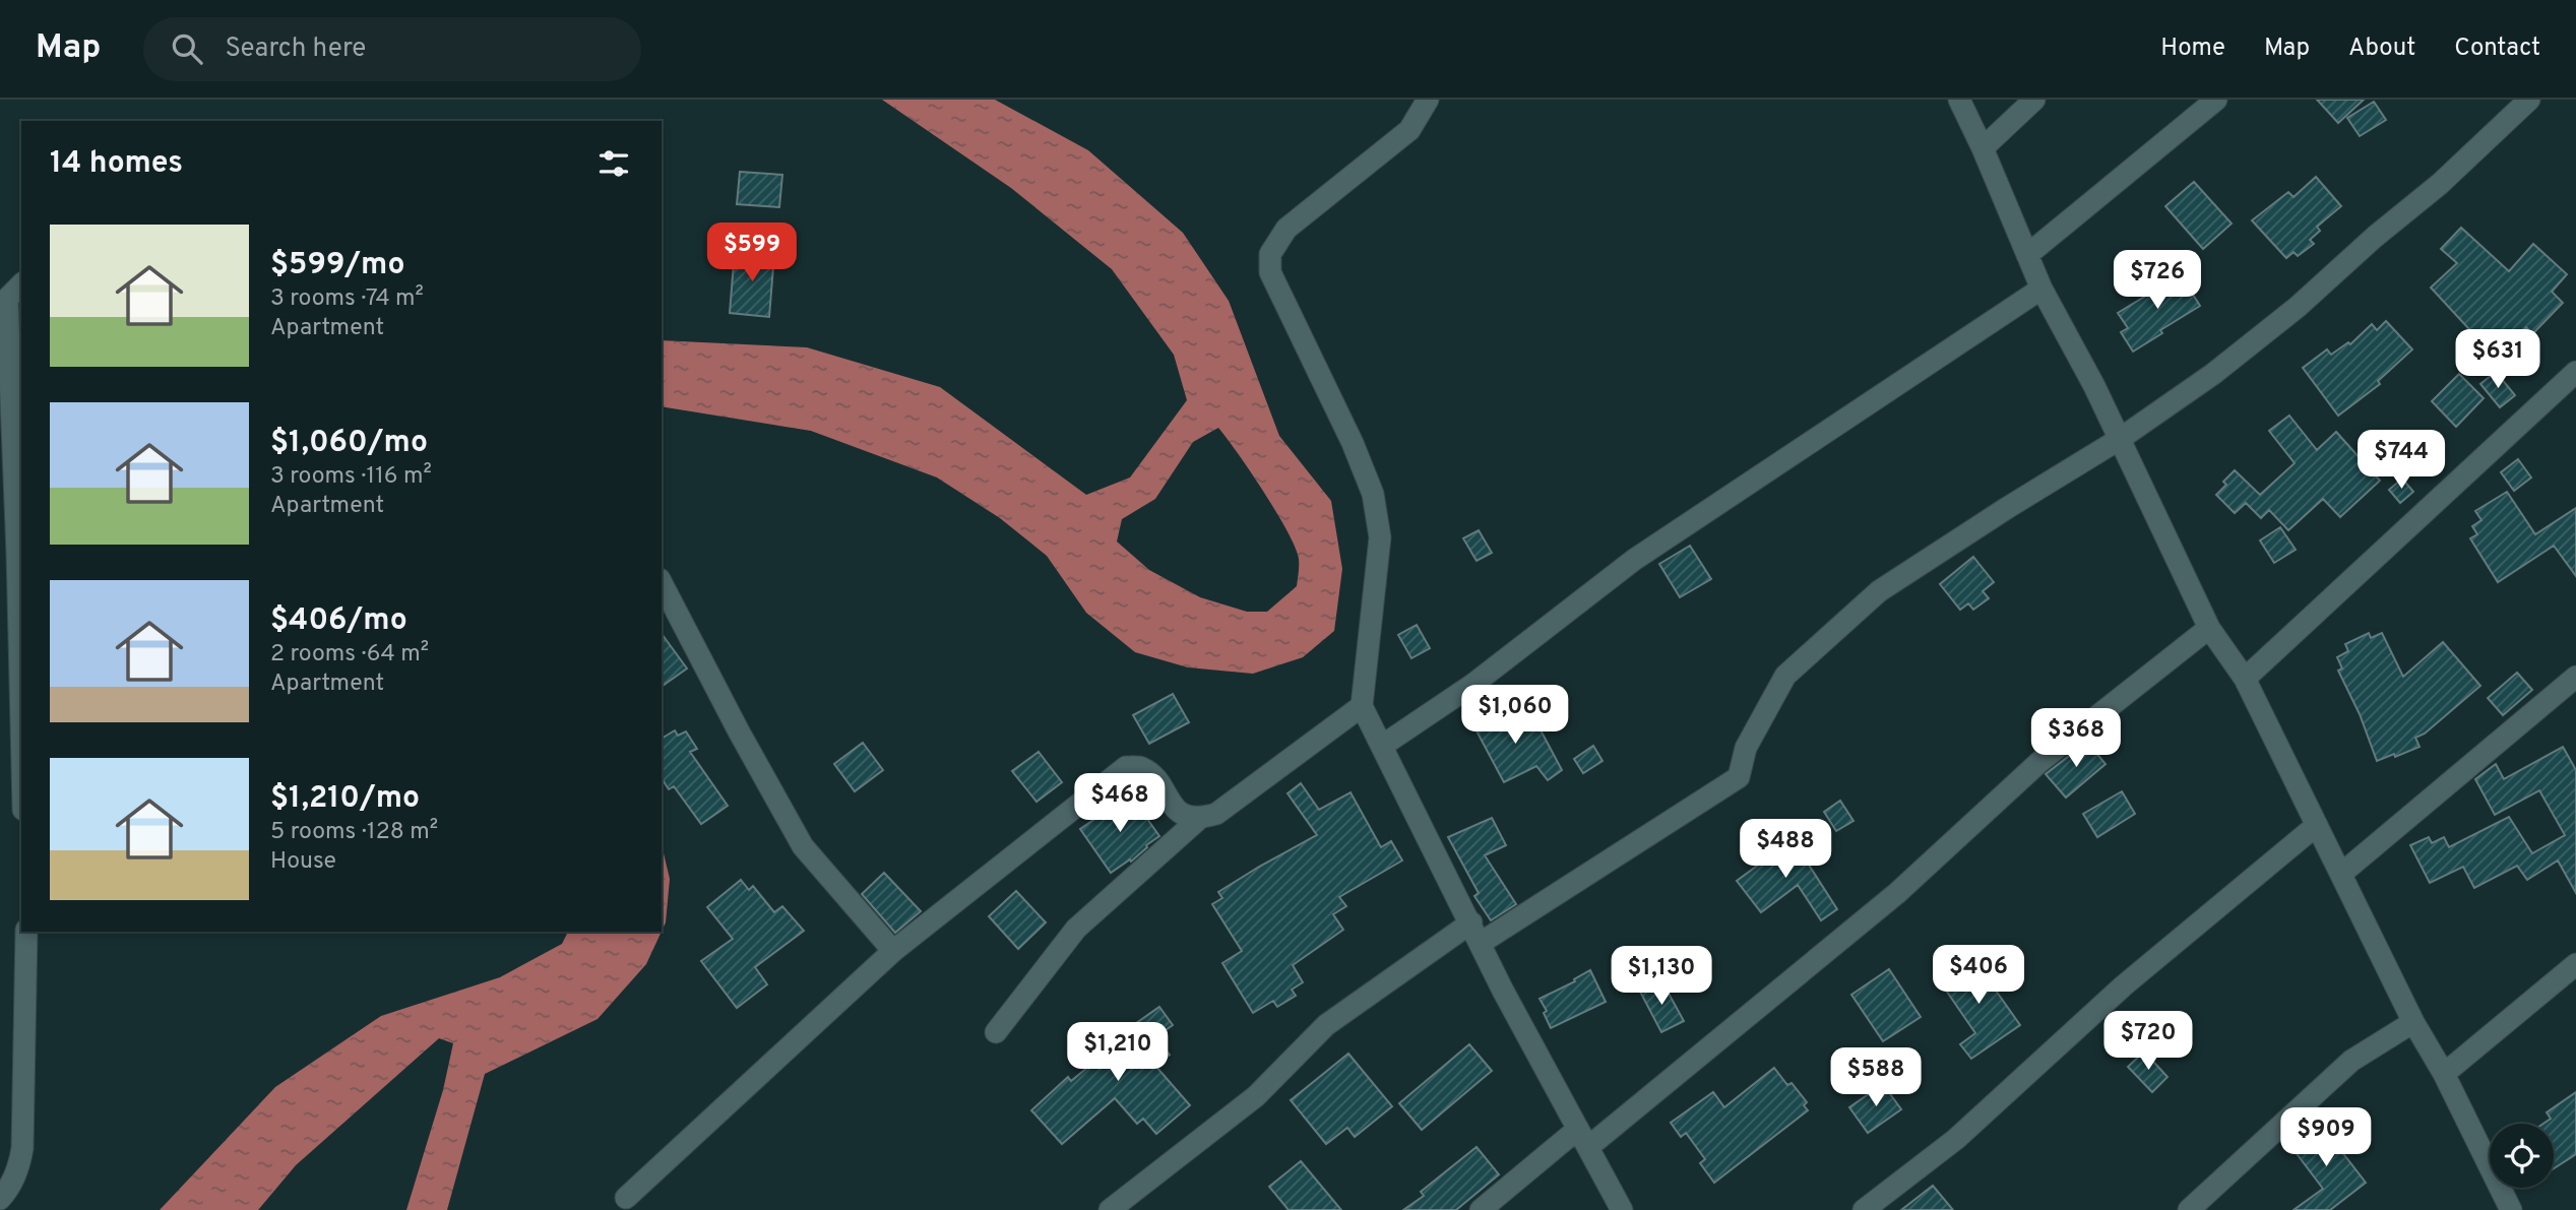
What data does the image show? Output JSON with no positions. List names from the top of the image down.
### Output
{
  "page": {
    "header": "Map",
    "search": "Search here",
    "nav": [
      "Home",
      "Map",
      "About",
      "Contact"
    ],
    "heading": "14 homes",
    "list": [
      {
        "name": "$599/mo",
        "note": "3 rooms · 74 m² · Apartment"
      },
      {
        "name": "$1,060/mo",
        "note": "3 rooms · 116 m² · Apartment"
      },
      {
        "name": "$406/mo",
        "note": "2 rooms · 64 m² · Apartment"
      },
      {
        "name": "$1,210/mo",
        "note": "5 rooms · 128 m² · House"
      }
    ],
    "price": [
      "$599",
      "$726",
      "$631",
      "$744",
      "$1,060",
      "$368",
      "$468",
      "$488",
      "$406",
      "$1,130",
      "$720",
      "$1,210",
      "$588",
      "$909"
    ]
  }
}
